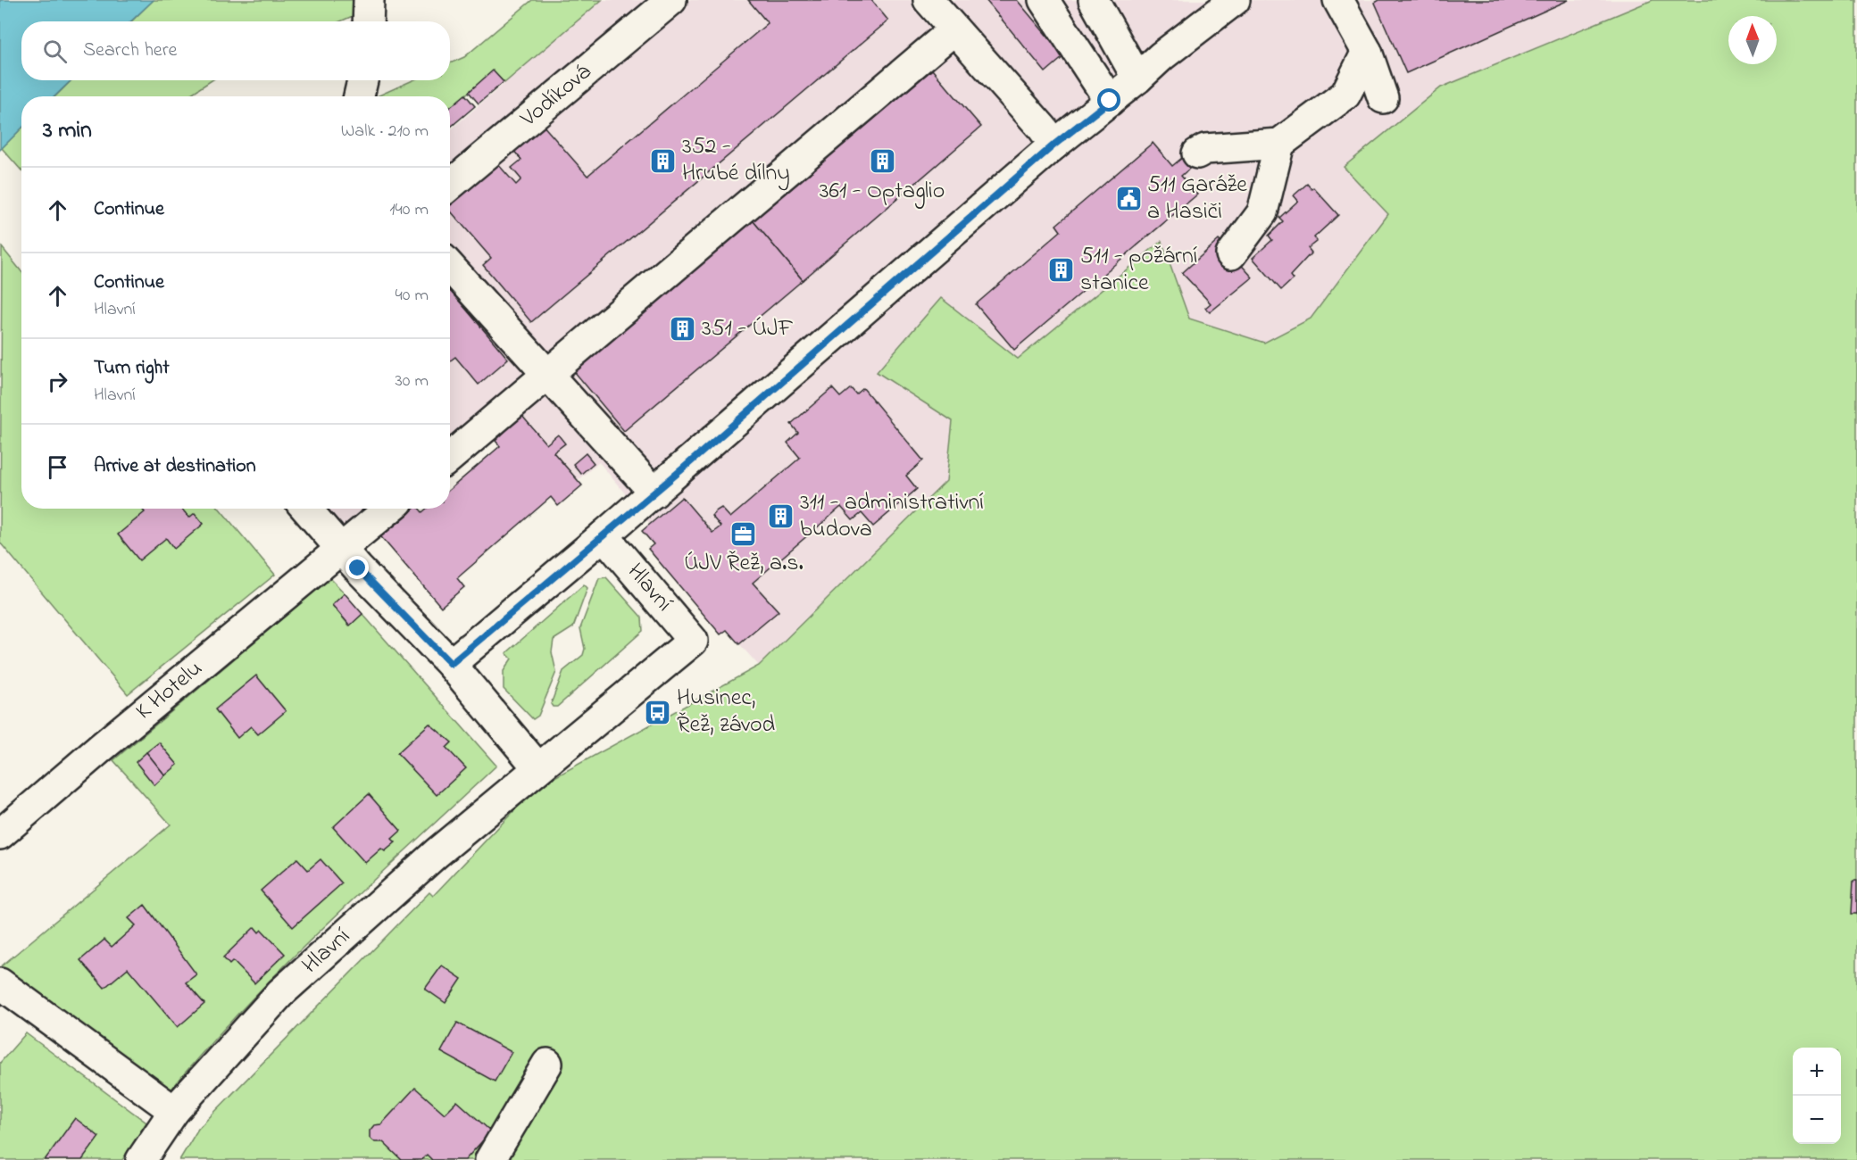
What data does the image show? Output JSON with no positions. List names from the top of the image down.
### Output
{
  "streets": {
    "street": ["Vodíková", "Hlavní", "K Hotelu"]
  },
  "places": {
    "building": [
      "352 - Hrubé dílny",
      "361 - Optaglio",
      "511 - požární stanice",
      "351 - ÚJF",
      "311 - administrativní budova"
    ],
    "public building": ["511 Garáže a Hasiči"],
    "office": ["ÚJV Řež, a.s."],
    "bus stop": ["Husinec, Řež, závod"]
  },
  "north": "top",
  "page": {
    "search": "Search here",
    "heading": ["3 min", "Walk · 210 m"],
    "list": [
      ["Continue", "140 m"],
      ["Continue", "Hlavní", "40 m"],
      ["Turn right", "Hlavní", "30 m"],
      "Arrive at destination"
    ],
    "map_buttons": ["+", "−"]
  }
}
